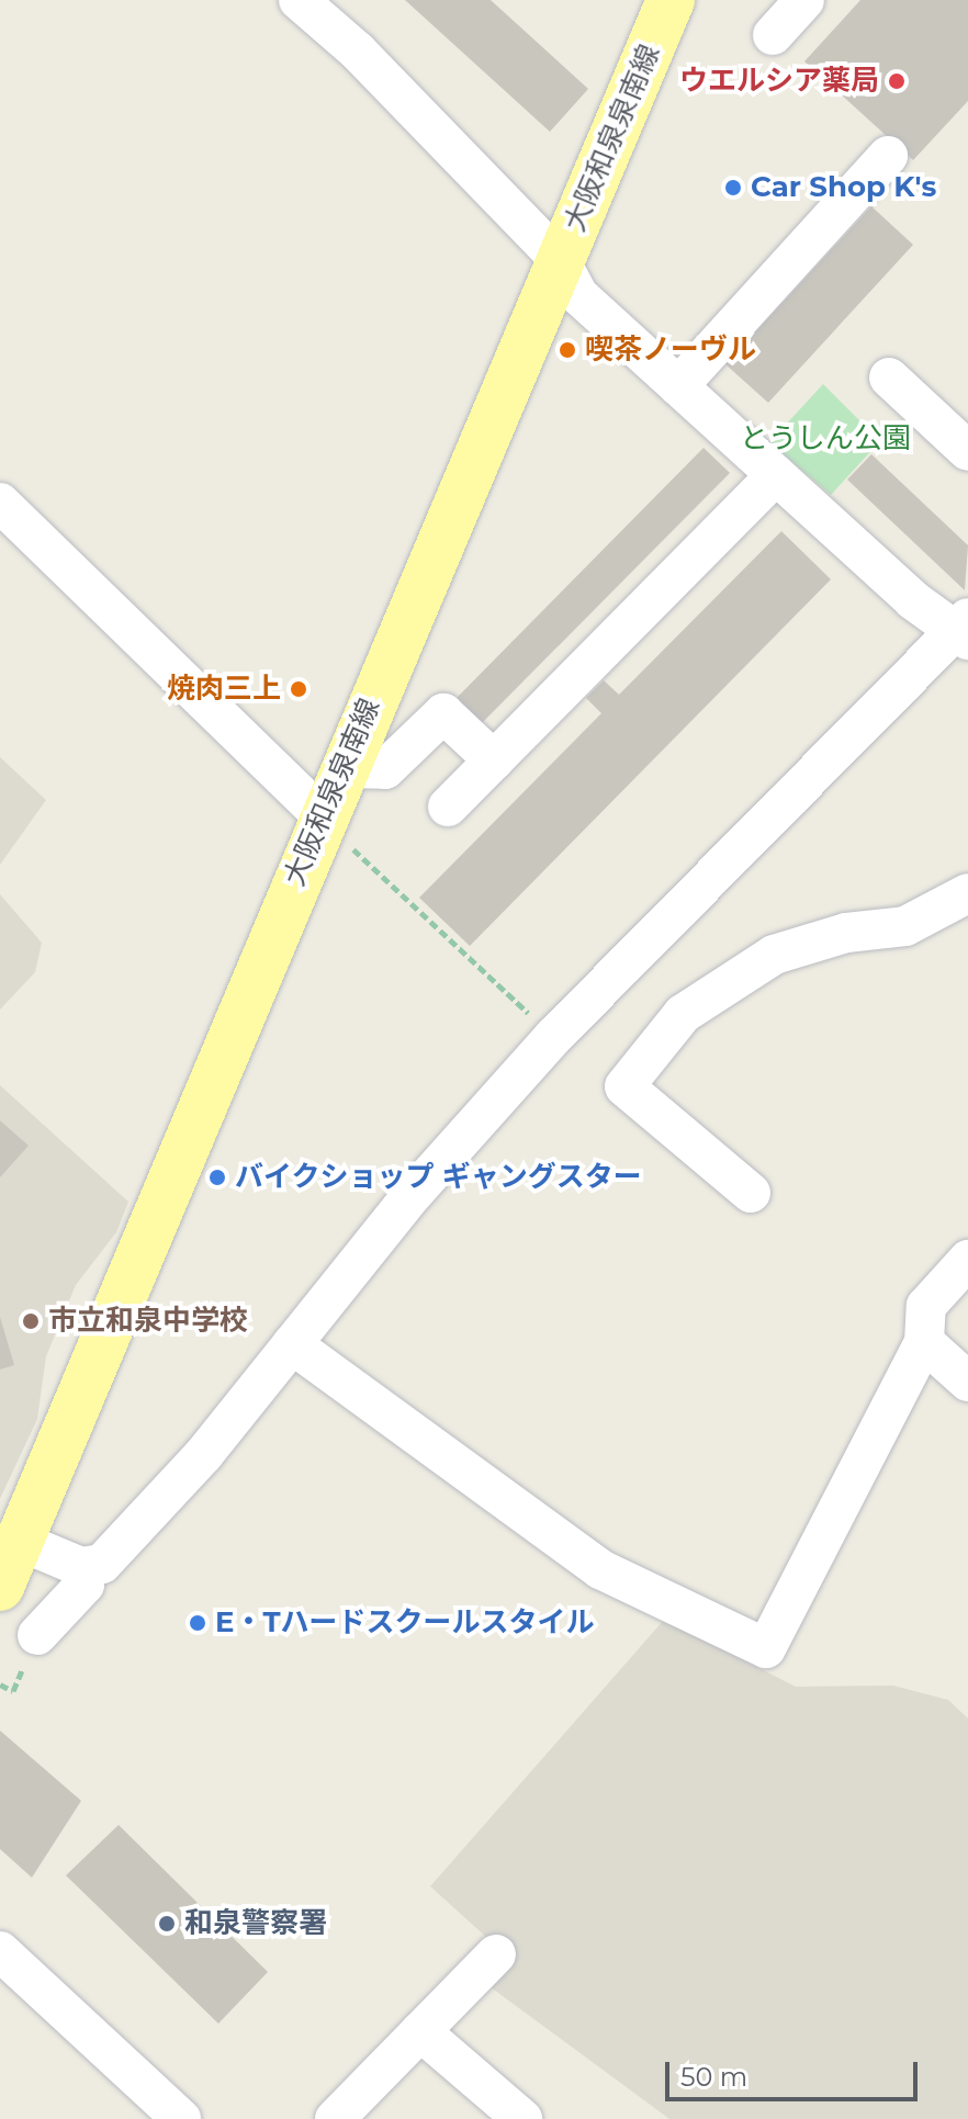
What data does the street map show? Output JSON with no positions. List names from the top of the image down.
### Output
{
  "streets": {
    "main road": ["大阪和泉泉南線"]
  },
  "parks": ["とうしん公園"],
  "places": [
    "ウエルシア薬局",
    "Car Shop K's",
    "喫茶ノーヴル",
    "焼肉三上",
    "バイクショップ ギャングスター",
    "市立和泉中学校",
    "E・Tハードスクールスタイル",
    "和泉警察署"
  ],
  "scale_bar": "50 m"
}
